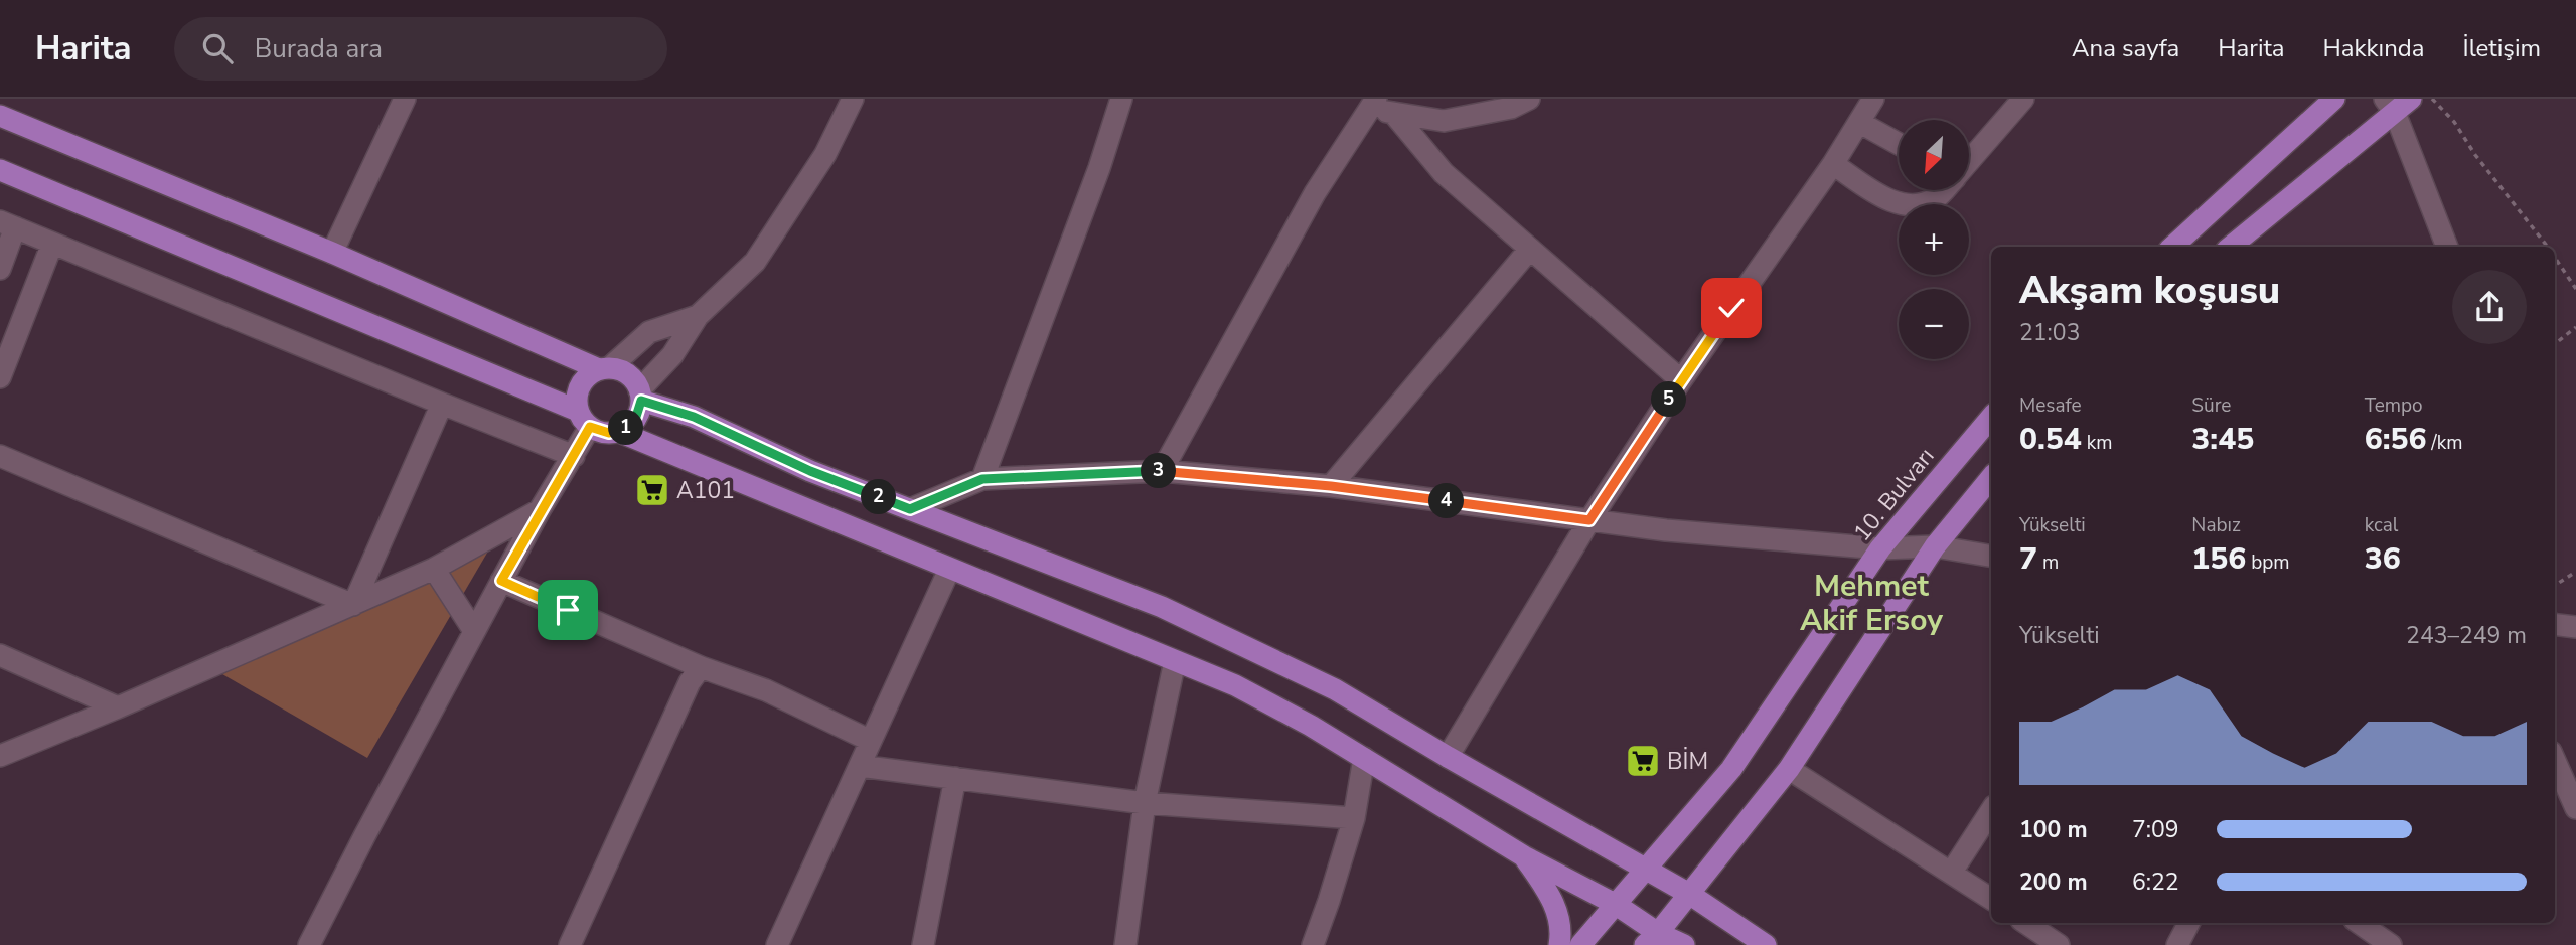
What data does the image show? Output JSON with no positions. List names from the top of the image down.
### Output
{
  "streets": {
    "main road": ["10. Bulvarı"]
  },
  "districts": ["Mehmet Akif Ersoy"],
  "places": {
    "supermarket": ["A101", "BİM"]
  },
  "north": "bottom left",
  "page": {
    "header": "Harita",
    "search": "Burada ara",
    "nav": [
      "Ana sayfa",
      "Harita",
      "Hakkında",
      "İletişim"
    ],
    "map_buttons": ["+", "−"],
    "heading": ["Akşam koşusu", "21:03"],
    "stats": [
      ["Mesafe", "0.54 km"],
      ["Süre", "3:45"],
      ["Tempo", "6:56 /km"],
      ["Yükselti", "7 m"],
      ["Nabız", "156 bpm"],
      ["kcal", "36"]
    ],
    "pins": [
      "5",
      "1",
      "3",
      "2",
      "4"
    ],
    "chart": ["Yükselti", "243–249 m"],
    "list": [
      {
        "name": "100 m",
        "note": "7:09"
      },
      {
        "name": "200 m",
        "note": "6:22"
      }
    ]
  }
}
